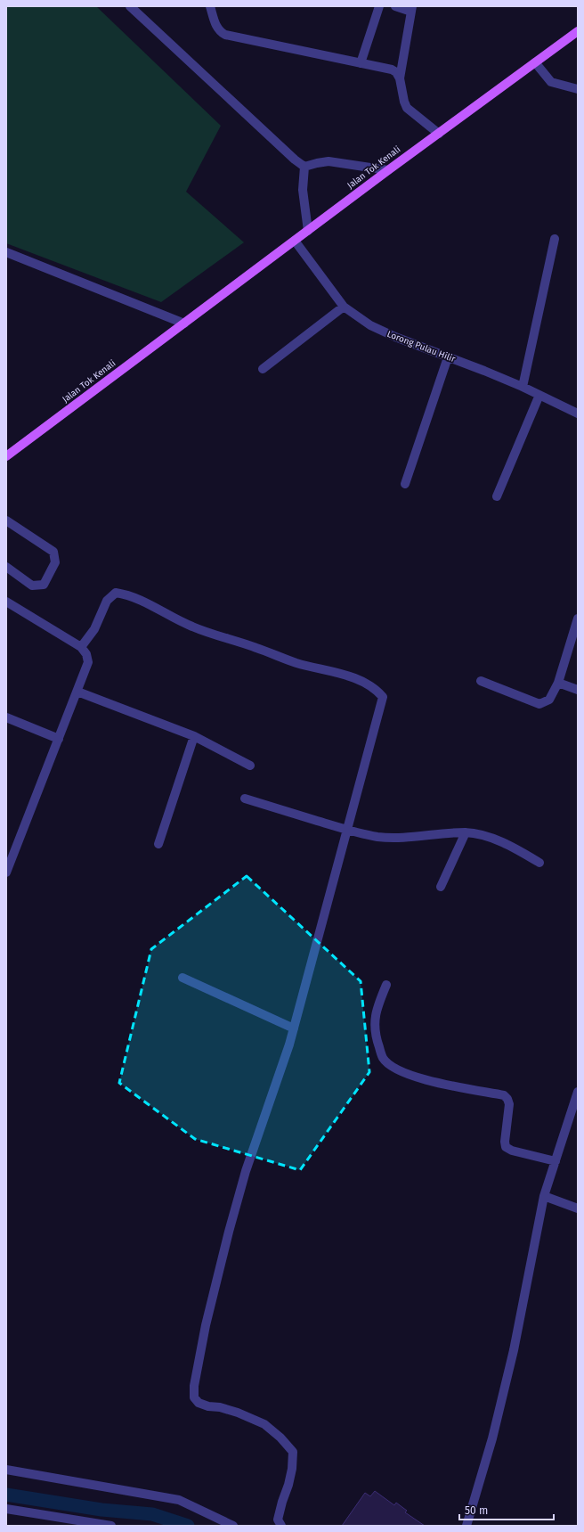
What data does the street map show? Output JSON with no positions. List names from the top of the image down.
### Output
{
  "streets": {
    "main road": ["Jalan Tok Kenali"],
    "street": ["Lorong Pulau Hilir"]
  },
  "crossings": [
    ["Jalan Tok Kenali", "Lorong Pulau Hilir"]
  ],
  "scale_bar": "50 m"
}
